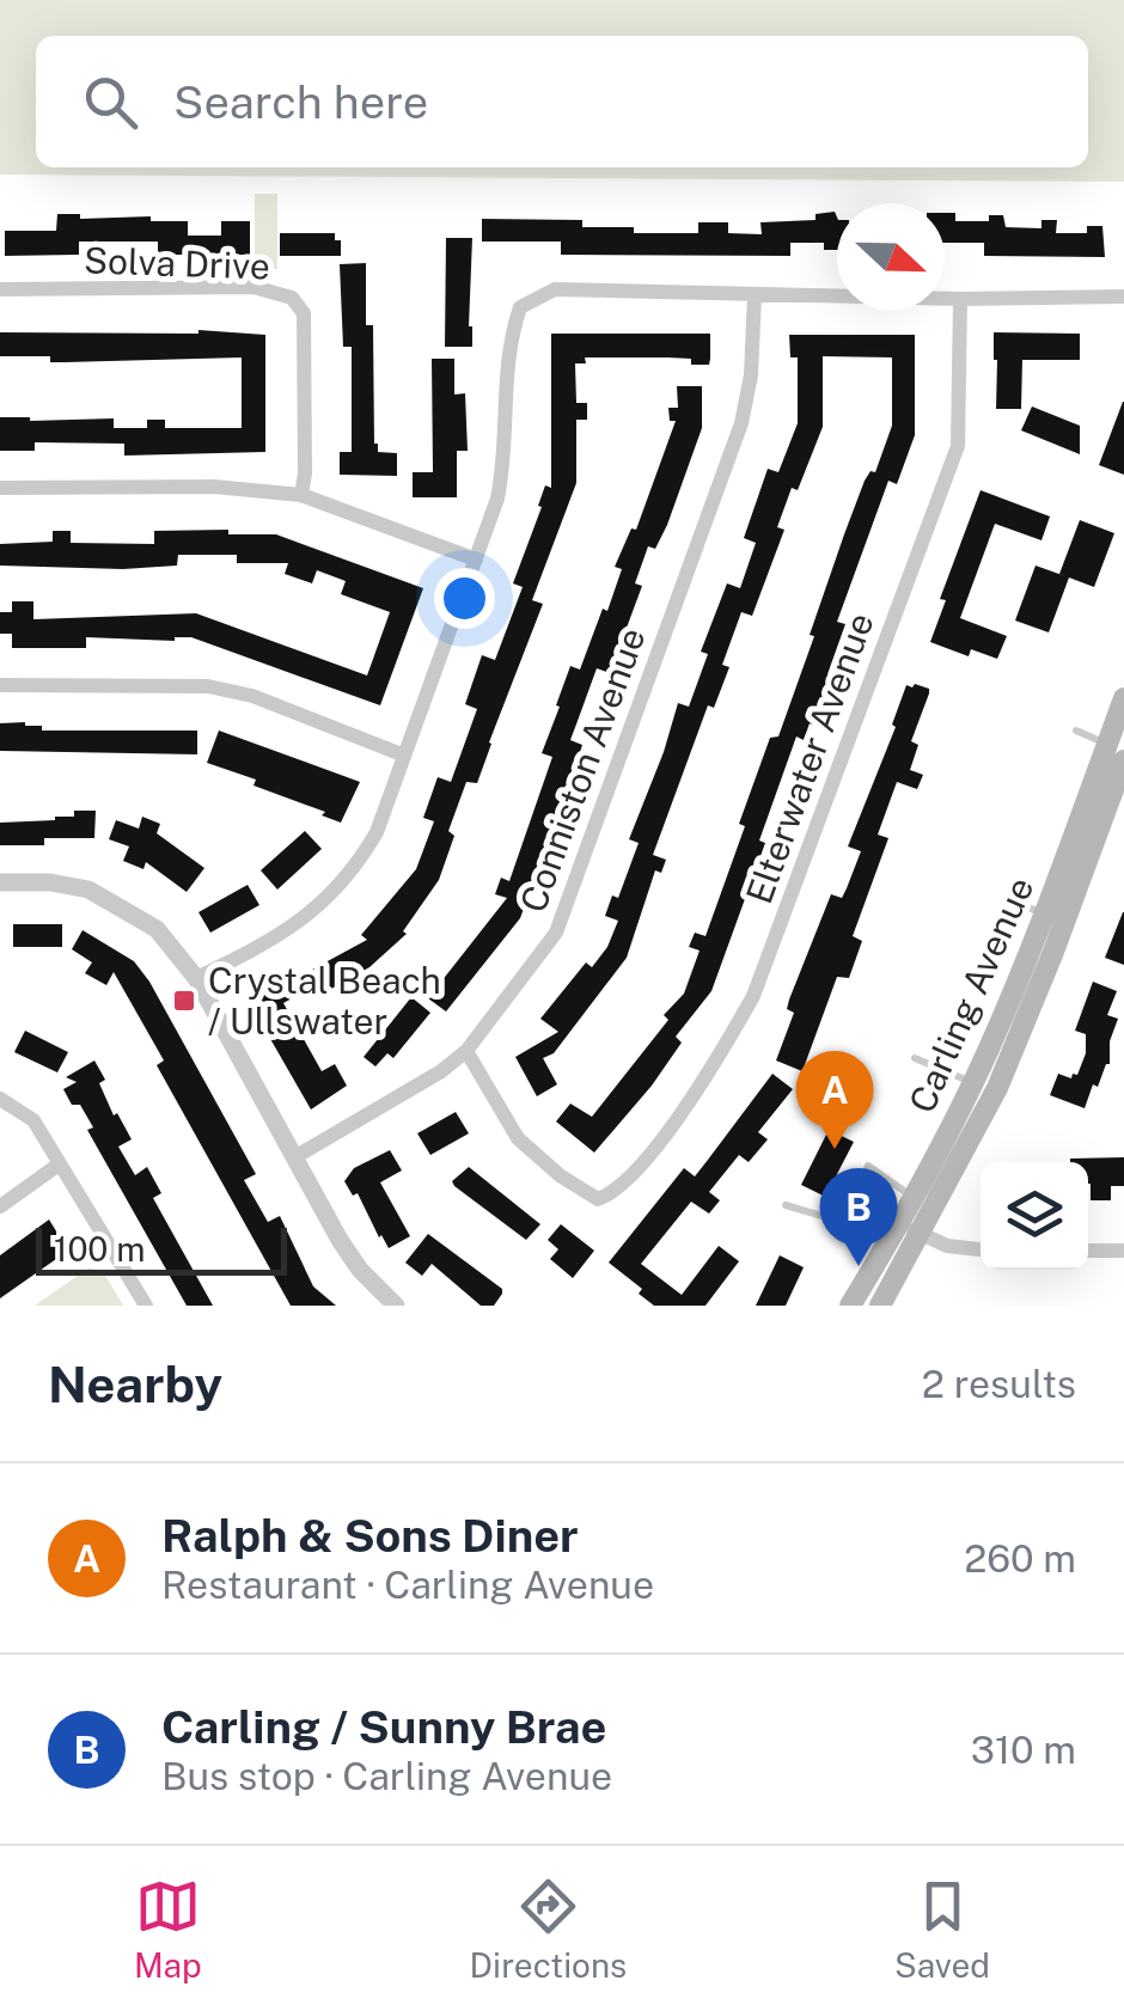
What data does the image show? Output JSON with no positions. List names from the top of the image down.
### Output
{
  "streets": {
    "main road": ["Carling Avenue"],
    "street": ["Solva Drive", "Elterwater Avenue", "Conniston Avenue"]
  },
  "crossings": [
    ["Elterwater Avenue", "Conniston Avenue"]
  ],
  "places": {
    "transit": ["Crystal Beach / Ullswater"]
  },
  "scale_bar": "100 m",
  "north": "right",
  "page": {
    "search": "Search here",
    "pins": ["A", "B"],
    "scale": "100 m",
    "heading": ["Nearby", "2 results"],
    "list": [
      {
        "mark": "A",
        "name": "Ralph & Sons Diner",
        "note": "Restaurant · Carling Avenue",
        "value": "260 m"
      },
      {
        "mark": "B",
        "name": "Carling / Sunny Brae",
        "note": "Bus stop · Carling Avenue",
        "value": "310 m"
      }
    ],
    "nav": ["Map", "Directions", "Saved"]
  }
}
